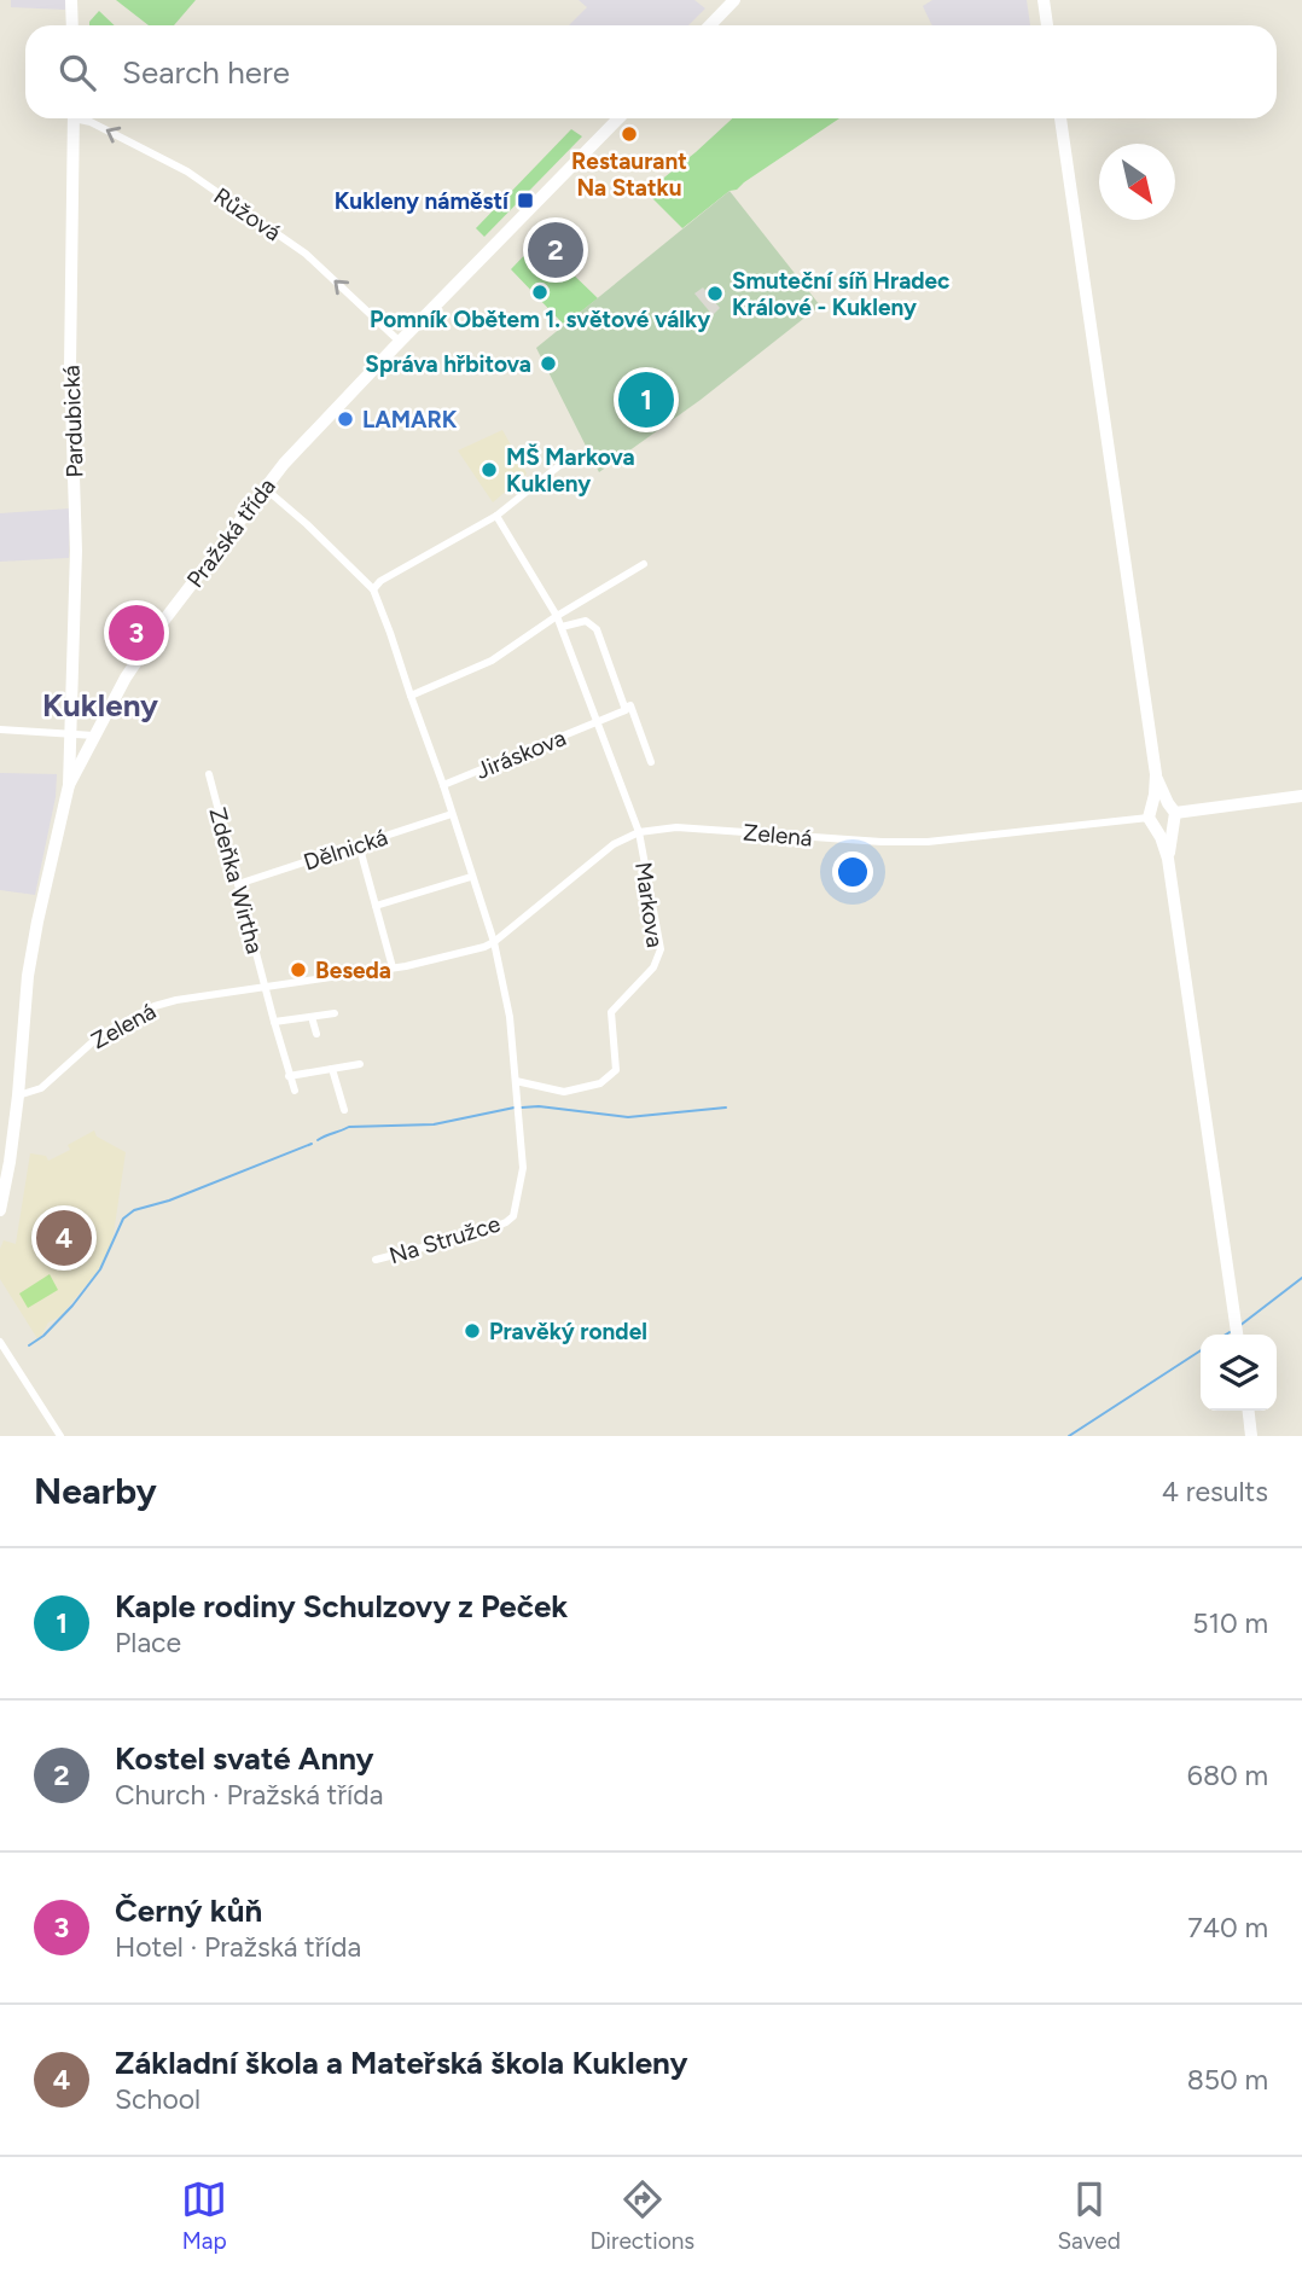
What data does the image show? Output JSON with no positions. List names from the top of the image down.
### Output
{
  "streets": {
    "street": [
      "Růžová",
      "Pardubická",
      "Pražská třída",
      "Jiráskova",
      "Zelená",
      "Dělnická",
      "Zdeňka Wirtha",
      "Markova",
      "Na Stružce"
    ]
  },
  "crossings": [
    ["Růžová", "Pražská třída"],
    ["Pardubická", "Pražská třída"],
    ["Pražská třída", "Zelená"],
    ["Jiráskova", "Markova"],
    ["Zelená", "Zdeňka Wirtha"],
    ["Zelená", "Markova"],
    ["Dělnická", "Zdeňka Wirtha"],
    ["Markova", "Na Stružce"]
  ],
  "one_way": ["Růžová"],
  "districts": ["Kukleny"],
  "places": {
    "other": [
      "Restaurant Na Statku",
      "Pomník Obětem 1. světové války",
      "Smuteční síň Hradec Králové - Kukleny",
      "Správa hřbitova",
      "LAMARK",
      "MŠ Markova Kukleny",
      "Beseda",
      "Pravěký rondel"
    ],
    "transit": ["Kukleny náměstí"]
  },
  "north": "bottom right",
  "page": {
    "search": "Search here",
    "pins": [
      "2",
      "1",
      "3",
      "4"
    ],
    "heading": ["Nearby", "4 results"],
    "list": [
      {
        "mark": "1",
        "name": "Kaple rodiny Schulzovy z Peček",
        "note": "Place",
        "value": "510 m"
      },
      {
        "mark": "2",
        "name": "Kostel svaté Anny",
        "note": "Church · Pražská třída",
        "value": "680 m"
      },
      {
        "mark": "3",
        "name": "Černý kůň",
        "note": "Hotel · Pražská třída",
        "value": "740 m"
      },
      {
        "mark": "4",
        "name": "Základní škola a Mateřská škola Kukleny",
        "note": "School",
        "value": "850 m"
      }
    ],
    "nav": ["Map", "Directions", "Saved"]
  }
}
